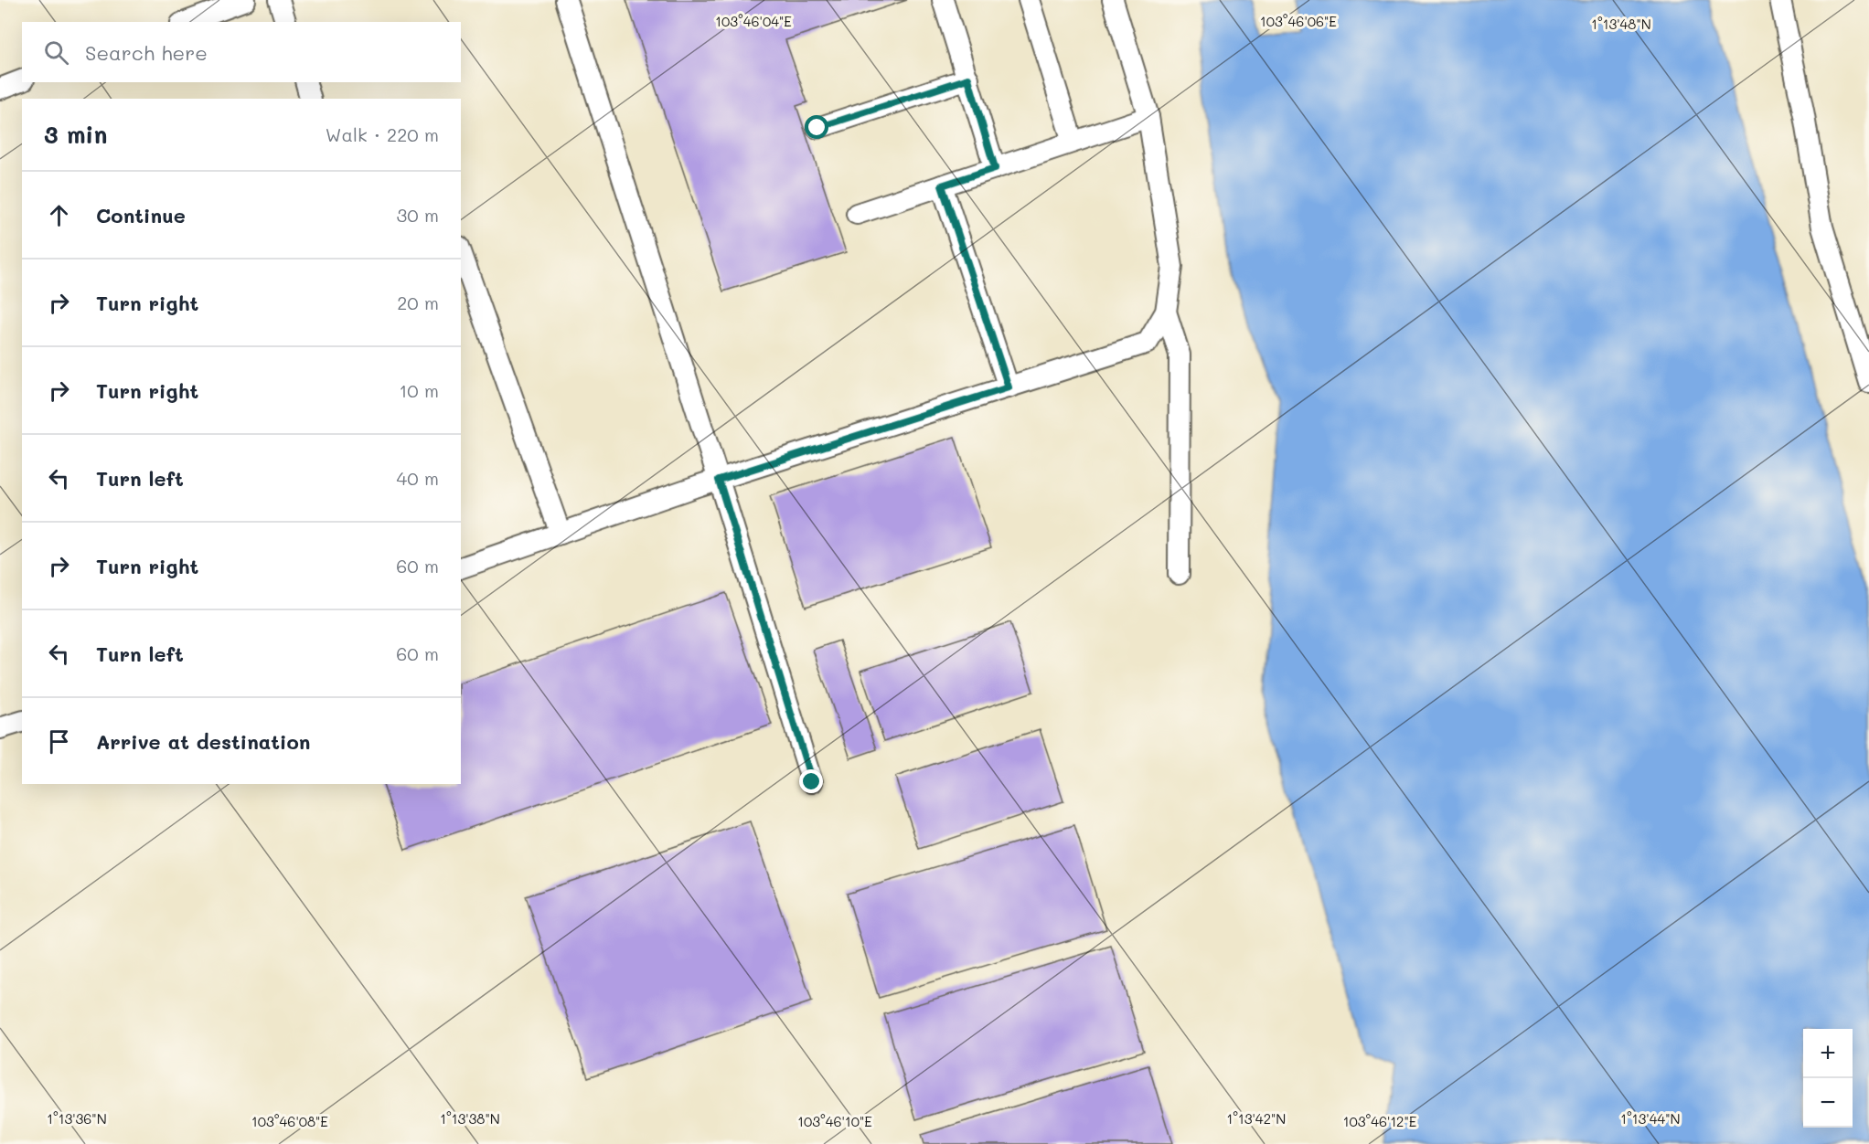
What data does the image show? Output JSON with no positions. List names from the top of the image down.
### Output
{
  "page": {
    "search": "Search here",
    "heading": ["3 min", "Walk · 220 m"],
    "list": [
      ["Continue", "30 m"],
      ["Turn right", "20 m"],
      ["Turn right", "10 m"],
      ["Turn left", "40 m"],
      ["Turn right", "60 m"],
      ["Turn left", "60 m"],
      "Arrive at destination"
    ],
    "map_buttons": ["+", "−"]
  },
  "coordinates": [
    "103°46'04\"E",
    "103°46'06\"E",
    "1°13'48\"N",
    "1°13'36\"N",
    "1°13'38\"N",
    "1°13'42\"N",
    "1°13'44\"N",
    "103°46'08\"E",
    "103°46'10\"E",
    "103°46'12\"E"
  ]
}
